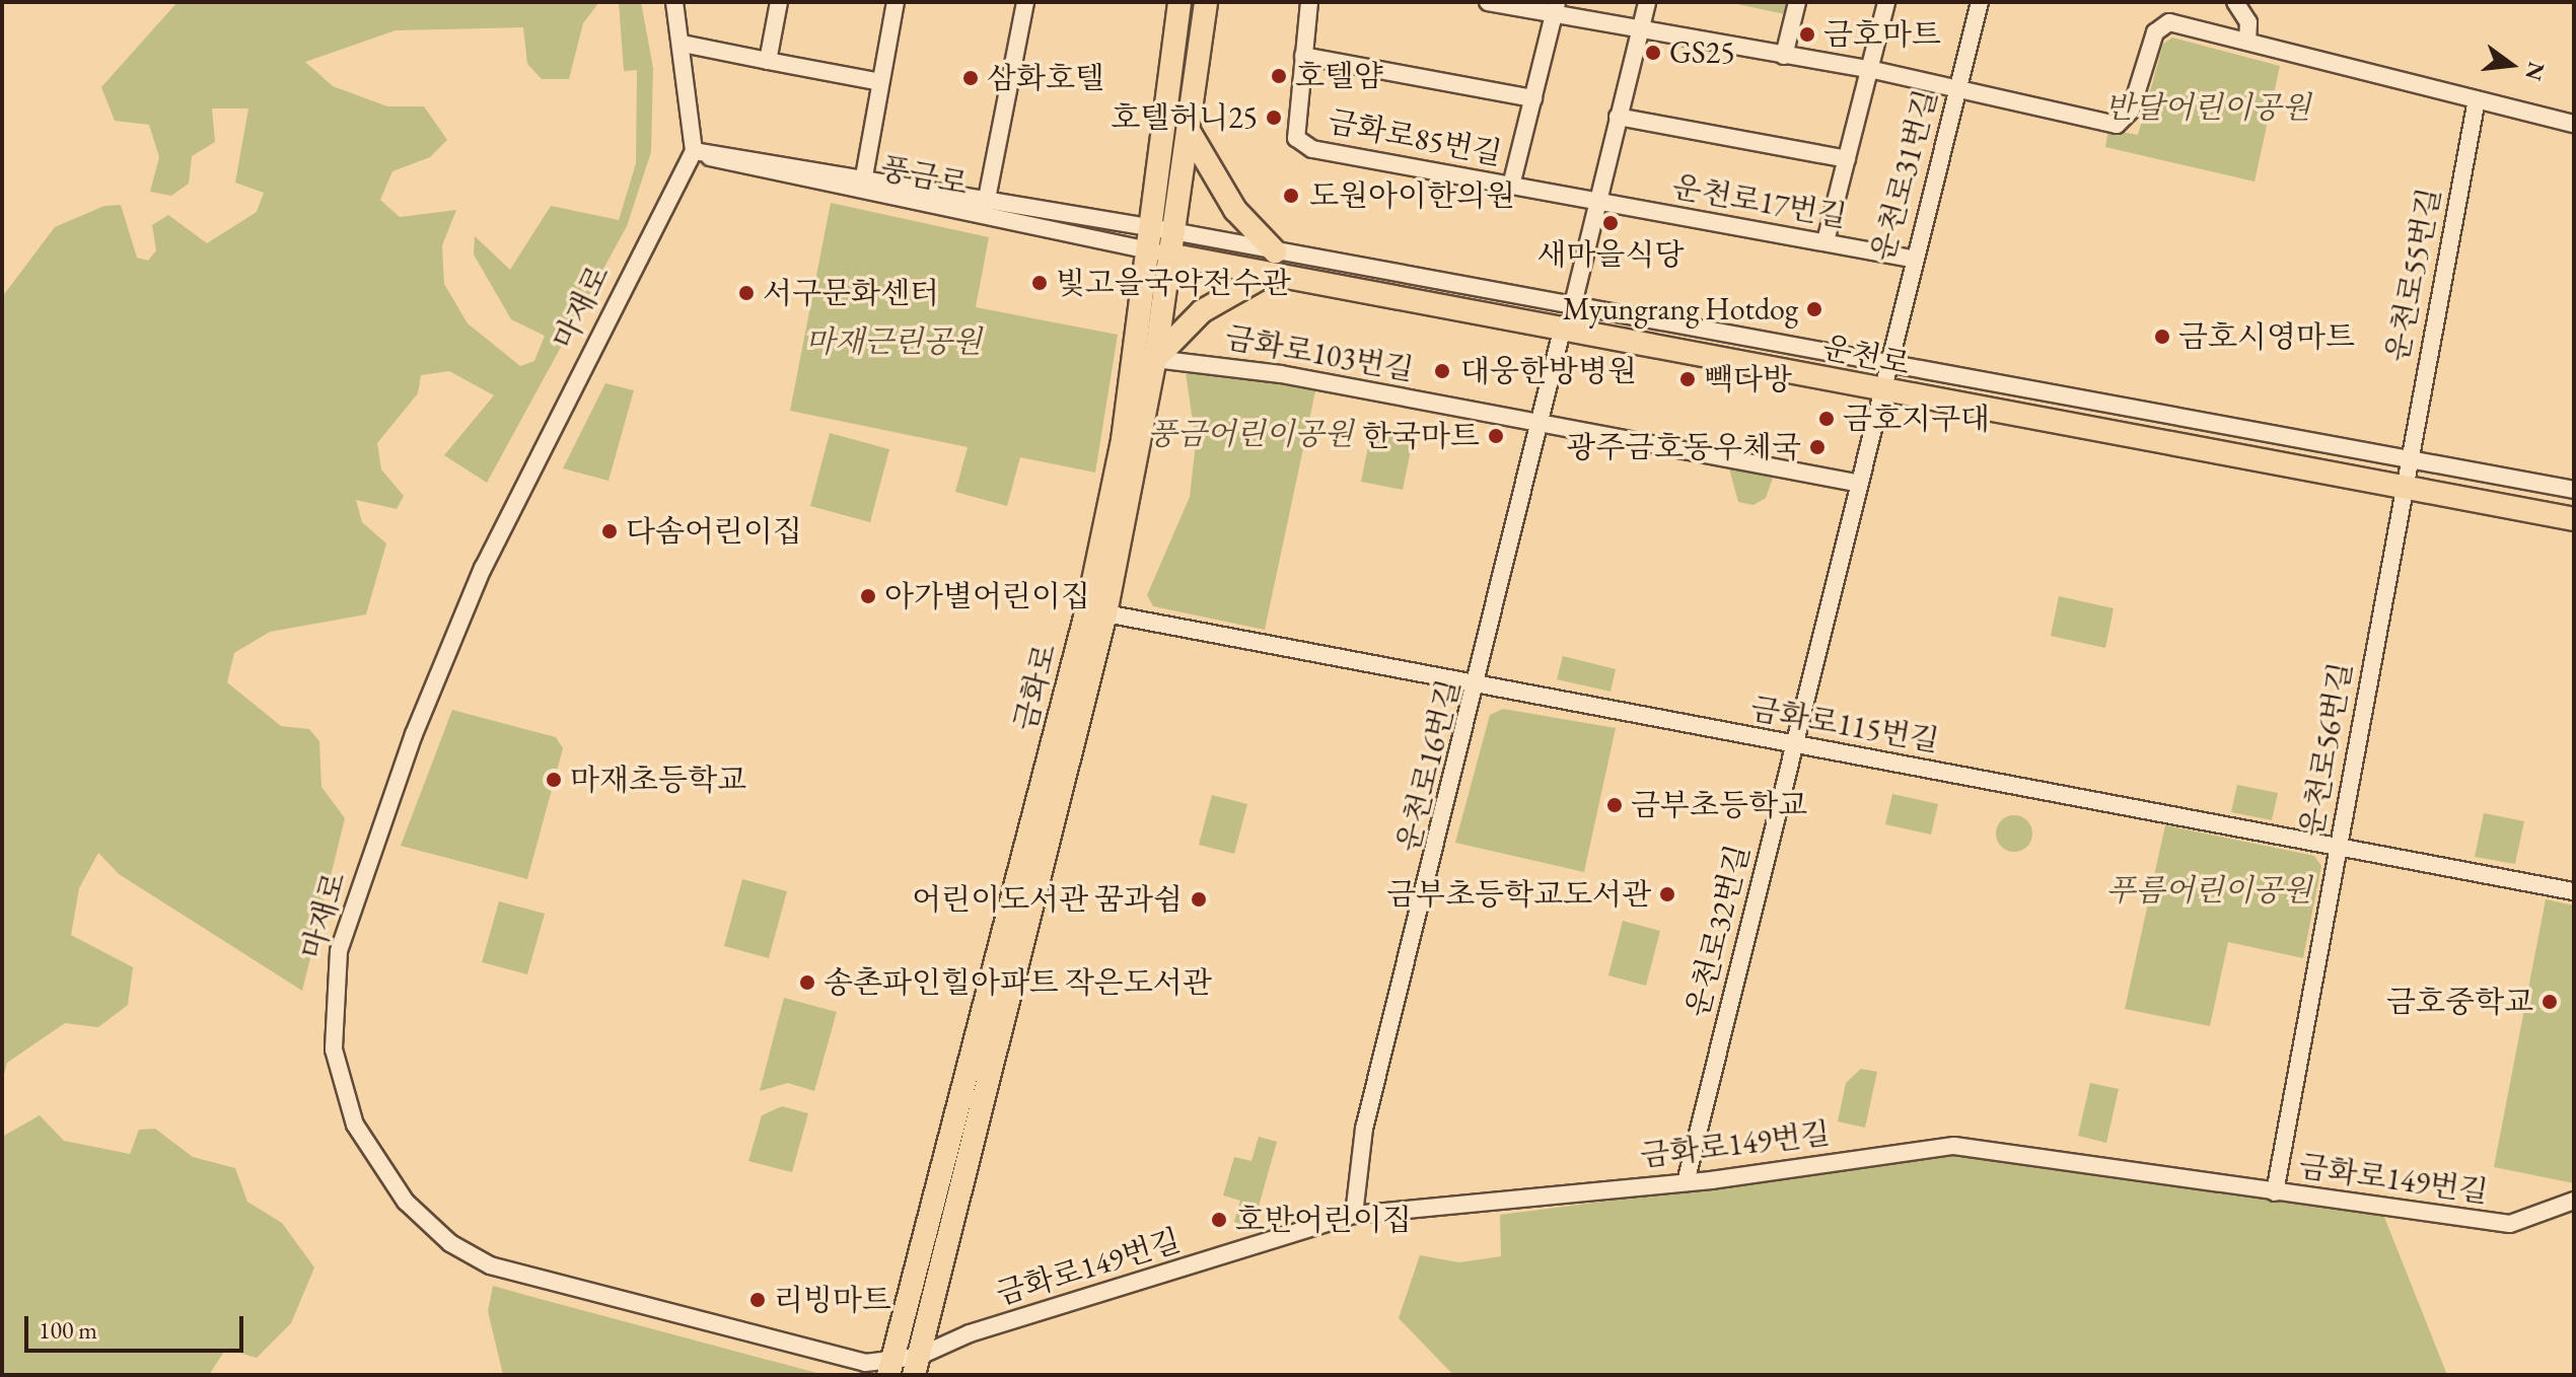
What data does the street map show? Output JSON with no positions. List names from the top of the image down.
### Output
{
  "streets": {
    "main road": ["운천로", "금화로"],
    "street": [
      "금화로85번길",
      "운천로31번길",
      "풍금로",
      "운천로17번길",
      "운천로55번길",
      "마재로",
      "금화로103번길",
      "금화로115번길",
      "운천로56번길",
      "운천로16번길",
      "운천로32번길",
      "금화로149번길"
    ]
  },
  "crossings": [
    ["금화로85번길", "운천로17번길"],
    ["운천로31번길", "운천로17번길"],
    ["운천로31번길", "운천로"],
    ["운천로31번길", "운천로32번길"],
    ["풍금로", "마재로"],
    ["풍금로", "운천로"],
    ["풍금로", "금화로"],
    ["운천로55번길", "운천로"],
    ["운천로55번길", "운천로56번길"],
    ["마재로", "금화로"],
    ["마재로", "금화로149번길"],
    ["금화로103번길", "금화로"],
    ["금화로103번길", "운천로16번길"],
    ["금화로103번길", "운천로32번길"],
    ["운천로", "금화로"],
    ["운천로", "운천로56번길"],
    ["운천로", "운천로16번길"],
    ["운천로", "운천로32번길"],
    ["금화로", "금화로115번길"],
    ["금화로", "금화로149번길"],
    ["금화로115번길", "운천로56번길"],
    ["금화로115번길", "운천로16번길"],
    ["금화로115번길", "운천로32번길"],
    ["운천로56번길", "금화로149번길"],
    ["운천로16번길", "금화로149번길"],
    ["운천로32번길", "금화로149번길"]
  ],
  "parks": [
    "반달어린이공원",
    "마재근린공원",
    "풍금어린이공원",
    "푸름어린이공원"
  ],
  "places": [
    "금호마트",
    "GS25",
    "호텔얌",
    "삼화호텔",
    "호텔허니25",
    "도원아이한의원",
    "새마을식당",
    "빛고을국악전수관",
    "서구문화센터",
    "Myungrang Hotdog",
    "금호시영마트",
    "대웅한방병원",
    "빽다방",
    "금호지구대",
    "한국마트",
    "광주금호동우체국",
    "다솜어린이집",
    "아가별어린이집",
    "마재초등학교",
    "금부초등학교",
    "금부초등학교도서관",
    "어린이도서관 꿈과쉼",
    "송촌파인힐아파트 작은도서관",
    "금호중학교",
    "호반어린이집",
    "리빙마트"
  ],
  "scale_bar": "100 m",
  "north": "right"
}
